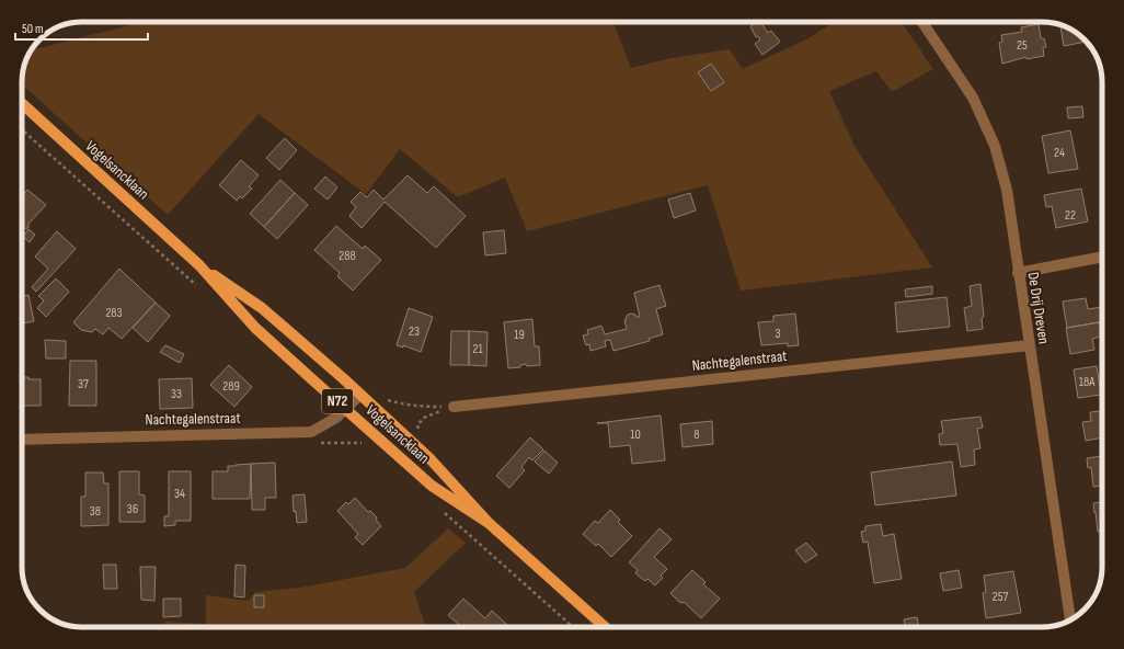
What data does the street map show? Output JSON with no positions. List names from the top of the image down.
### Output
{
  "streets": {
    "main road": ["Vogelsancklaan", "N72"],
    "street": ["De Drij Dreven", "Nachtegalenstraat"]
  },
  "crossings": [
    ["Vogelsancklaan", "Nachtegalenstraat"],
    ["De Drij Dreven", "Nachtegalenstraat"]
  ],
  "house_numbers": [
    "25",
    "24",
    "22",
    "288",
    "283",
    "23",
    "3",
    "19",
    "21",
    "18A",
    "37",
    "289",
    "33",
    "10",
    "8",
    "34",
    "36",
    "38",
    "257"
  ],
  "scale_bar": "50 m"
}
